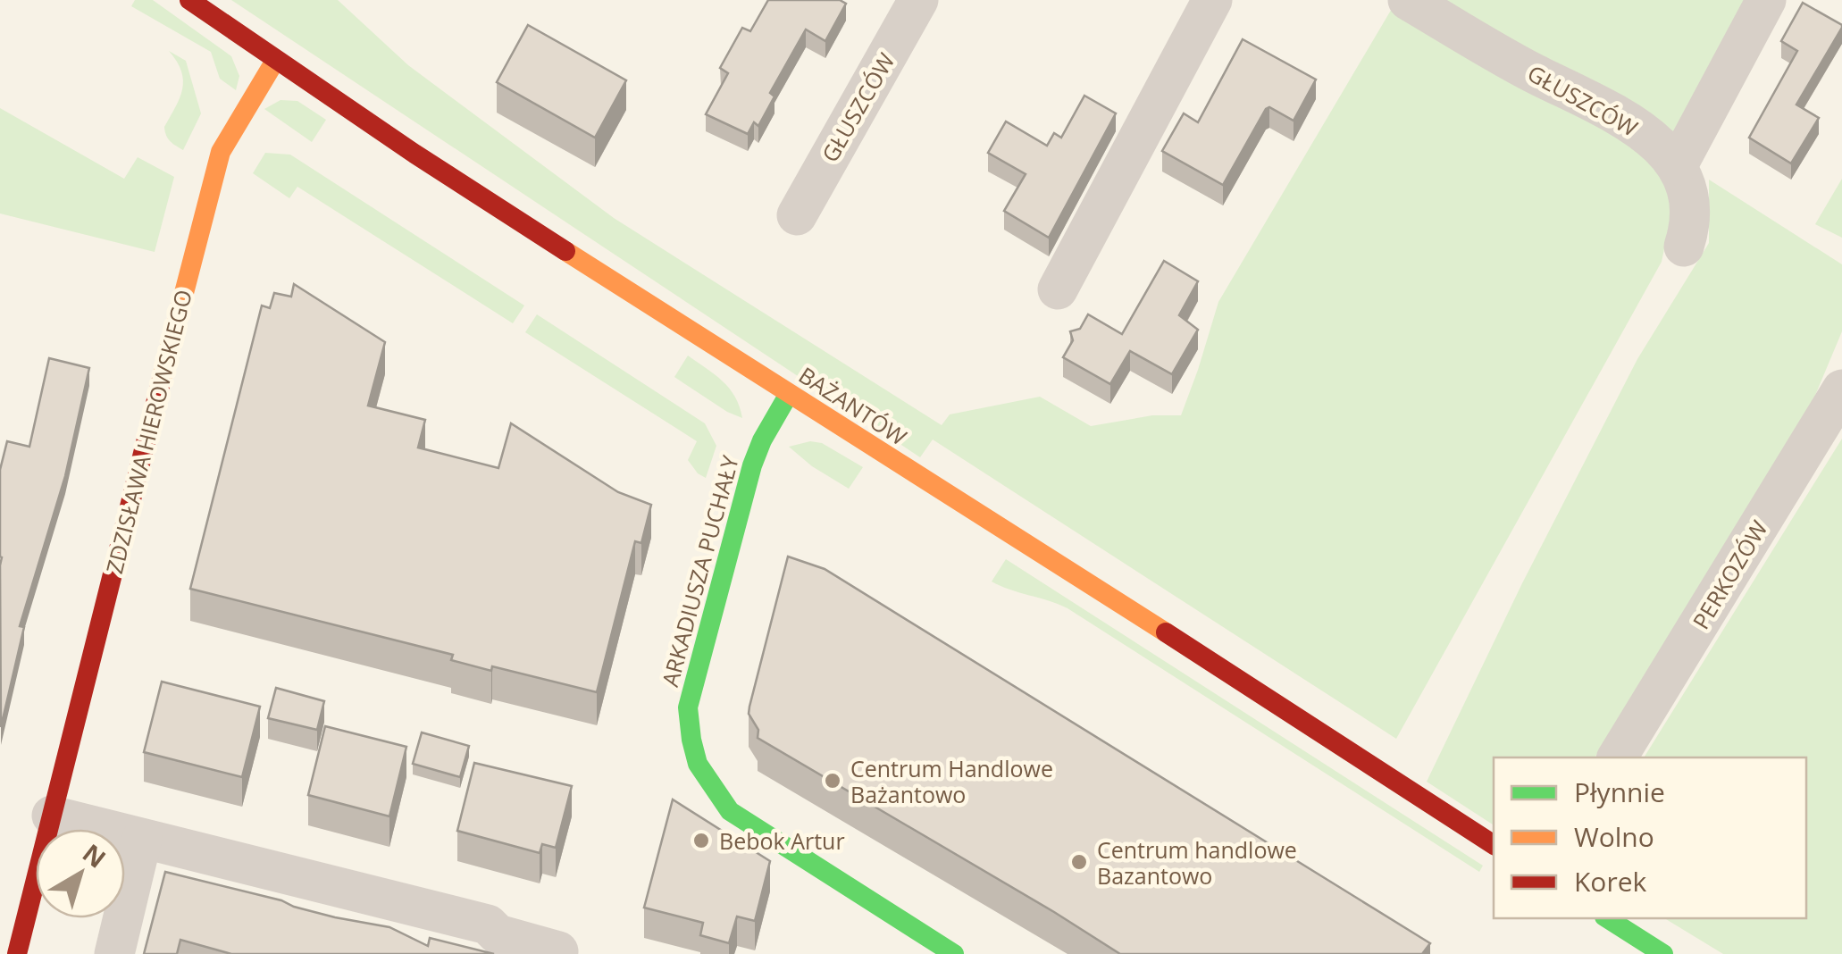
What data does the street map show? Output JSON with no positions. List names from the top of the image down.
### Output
{
  "streets": {
    "street": [
      "GŁUSZCÓW",
      "BAŻANTÓW",
      "ZDZISŁAWA HIEROWSKIEGO",
      "ARKADIUSZA PUCHAŁY",
      "PERKOZÓW"
    ]
  },
  "crossings": [
    ["BAŻANTÓW", "ZDZISŁAWA HIEROWSKIEGO"],
    ["BAŻANTÓW", "ARKADIUSZA PUCHAŁY"]
  ],
  "places": ["Centrum Handlowe Bażantowo", "Bebok Artur", "Centrum handlowe Bazantowo"],
  "legend": ["Płynnie", "Wolno", "Korek"],
  "north": "top right"
}
